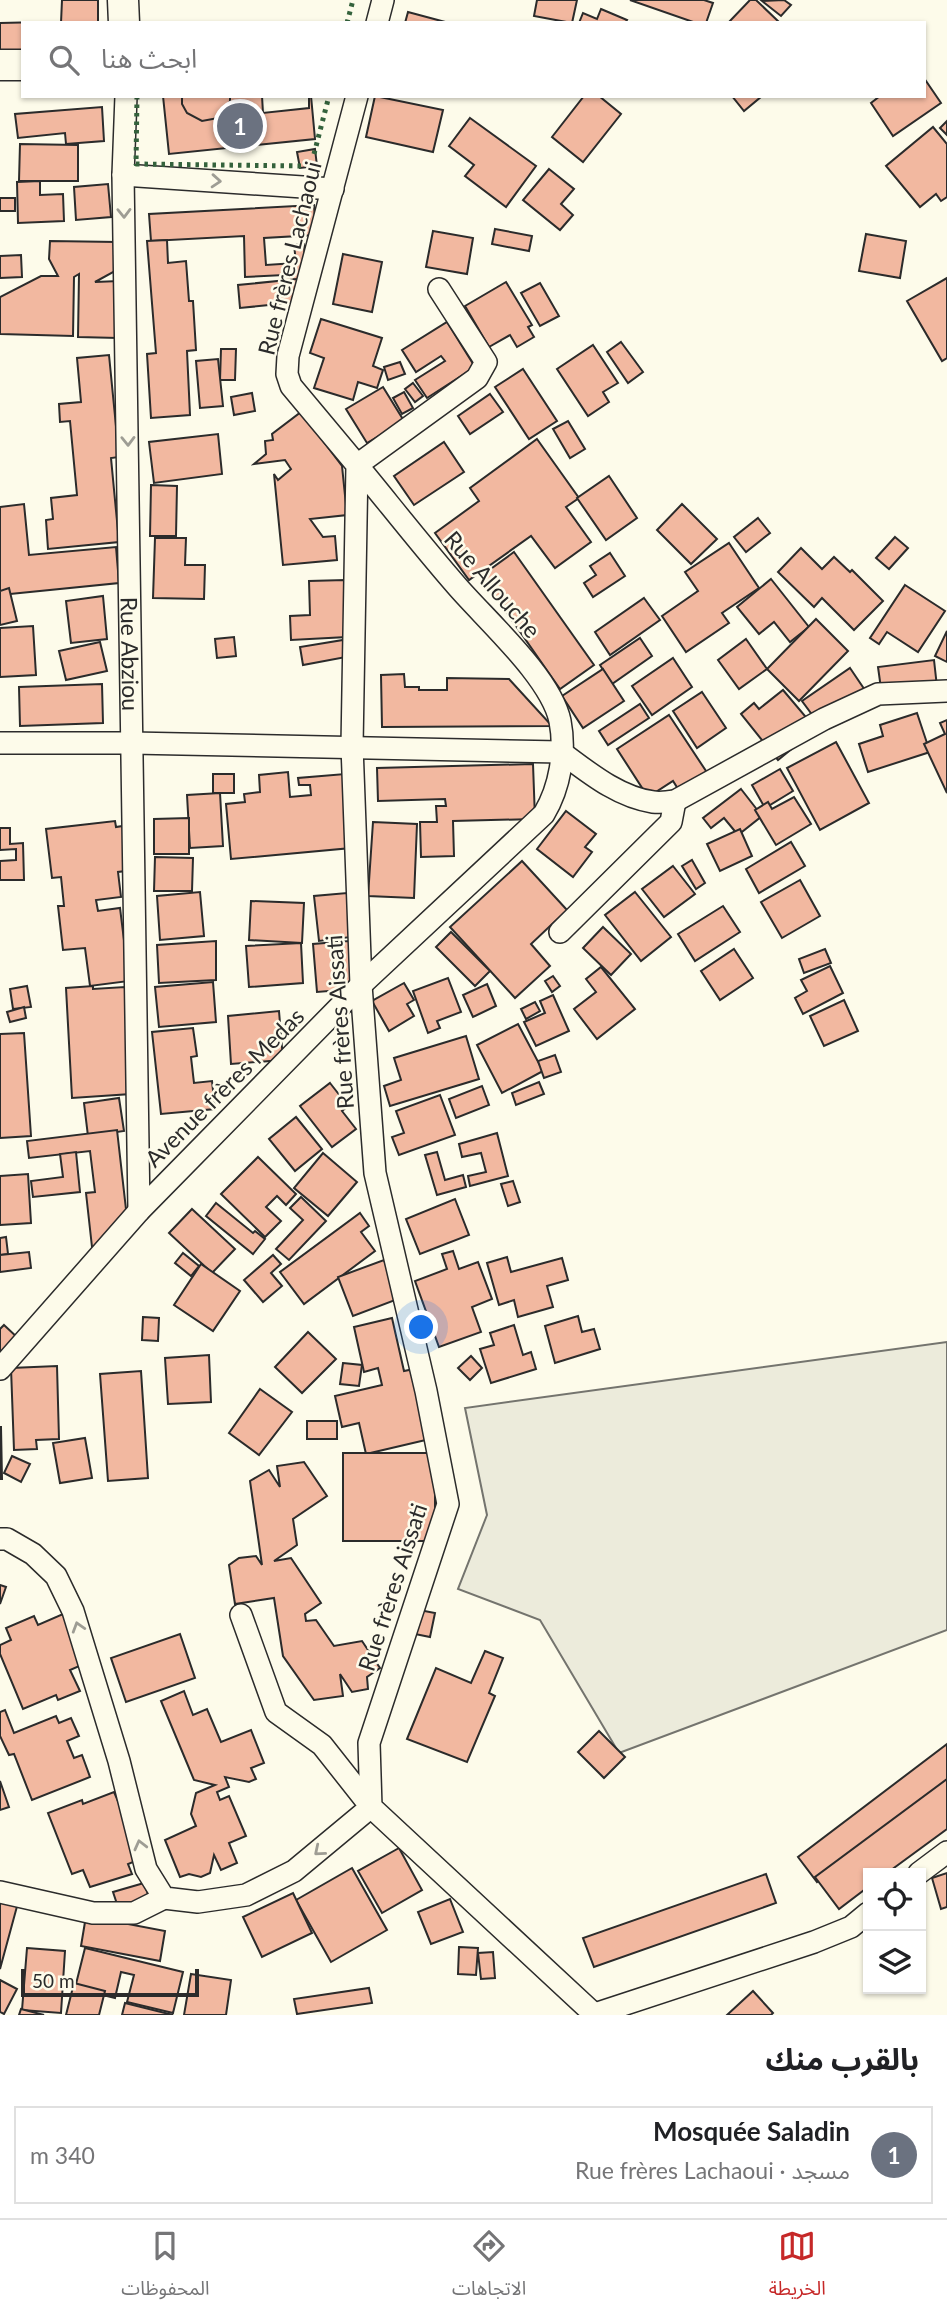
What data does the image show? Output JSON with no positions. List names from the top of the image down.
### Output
{
  "streets": {
    "street": [
      "Rue frères Lachaoui",
      "Rue Allouche",
      "Rue Abziou",
      "Rue frères Aissati",
      "Avenue frères Medas"
    ]
  },
  "crossings": [
    ["Rue frères Lachaoui", "Rue Allouche"],
    ["Rue Allouche", "Avenue frères Medas"],
    ["Rue Abziou", "Avenue frères Medas"],
    ["Rue frères Aissati", "Avenue frères Medas"]
  ],
  "one_way": ["Rue Abziou"],
  "scale_bar": "50 m",
  "page": {
    "search": "ابحث هنا",
    "pins": "1",
    "scale": "50 m",
    "heading": "بالقرب منك",
    "list": [
      {
        "mark": "1",
        "name": "Mosquée Saladin",
        "note": "مسجد · Rue frères Lachaoui",
        "value": "340 m"
      }
    ],
    "nav": ["الخريطة", "الاتجاهات", "المحفوظات"]
  }
}
